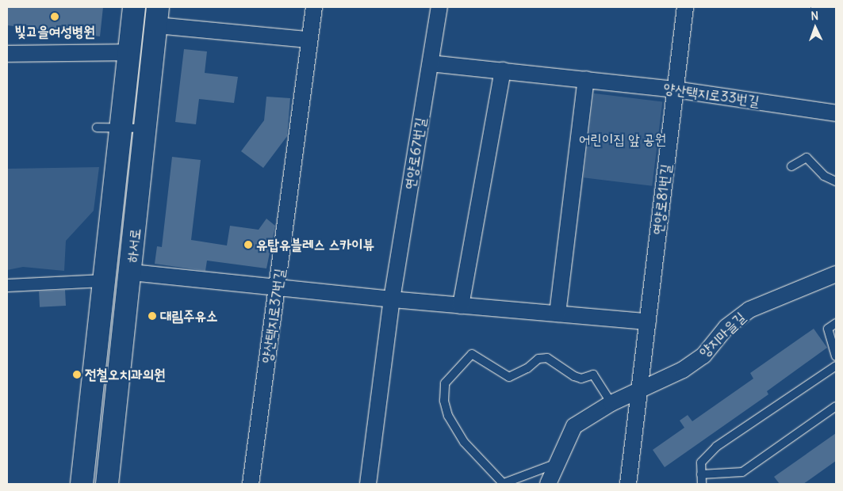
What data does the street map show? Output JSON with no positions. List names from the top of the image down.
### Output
{
  "streets": {
    "main road": ["하서로"],
    "street": [
      "양산택지로33번길",
      "연양로67번길",
      "연양로81번길",
      "양산택지로37번길",
      "양지마을길"
    ]
  },
  "crossings": [
    ["양산택지로33번길", "연양로67번길"],
    ["양산택지로33번길", "연양로81번길"],
    ["연양로81번길", "양지마을길"]
  ],
  "parks": ["어린이집 앞 공원"],
  "places": [
    "빛고을여성병원",
    "유탑유블레스 스카이뷰",
    "대림주유소",
    "전철오치과의원"
  ],
  "north": "top"
}
